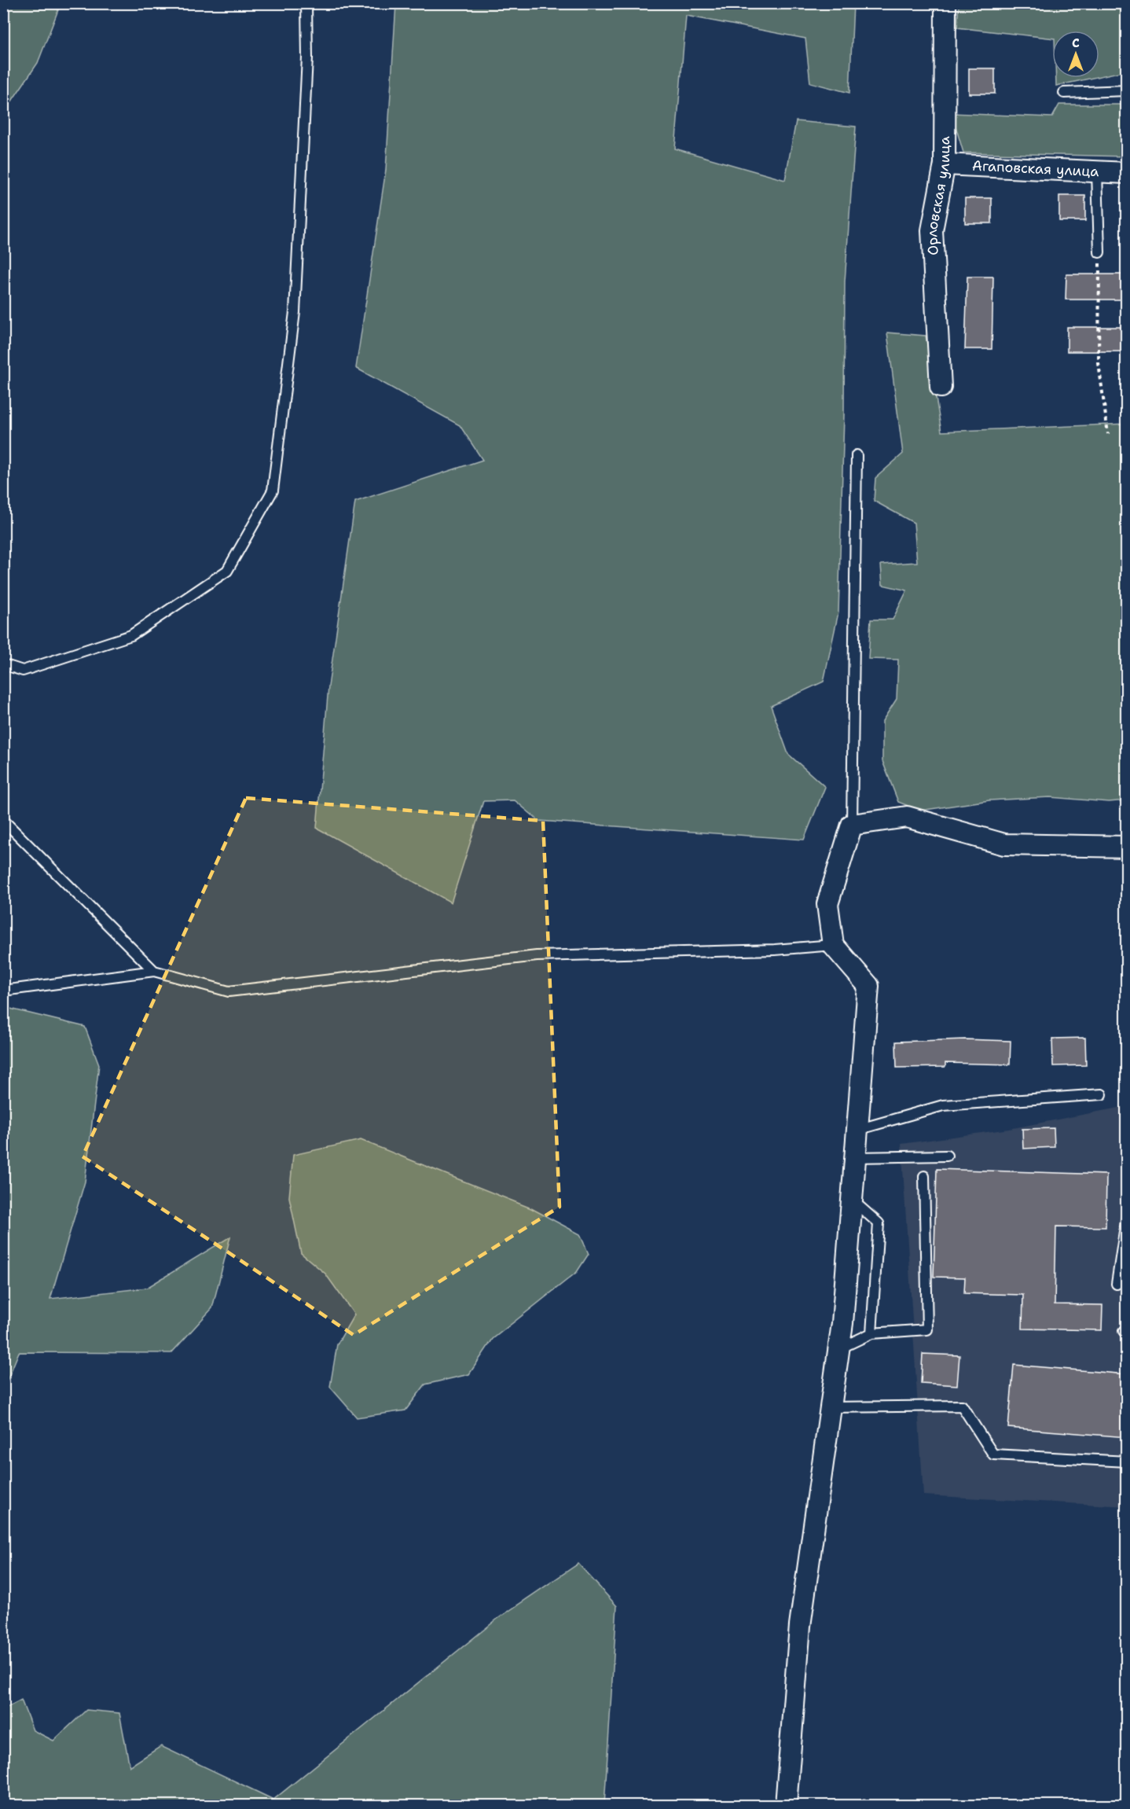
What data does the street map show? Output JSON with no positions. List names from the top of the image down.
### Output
{
  "streets": {
    "street": ["Агаповская улица", "Орловская улица"]
  },
  "crossings": [
    ["Агаповская улица", "Орловская улица"]
  ],
  "north": "top"
}
